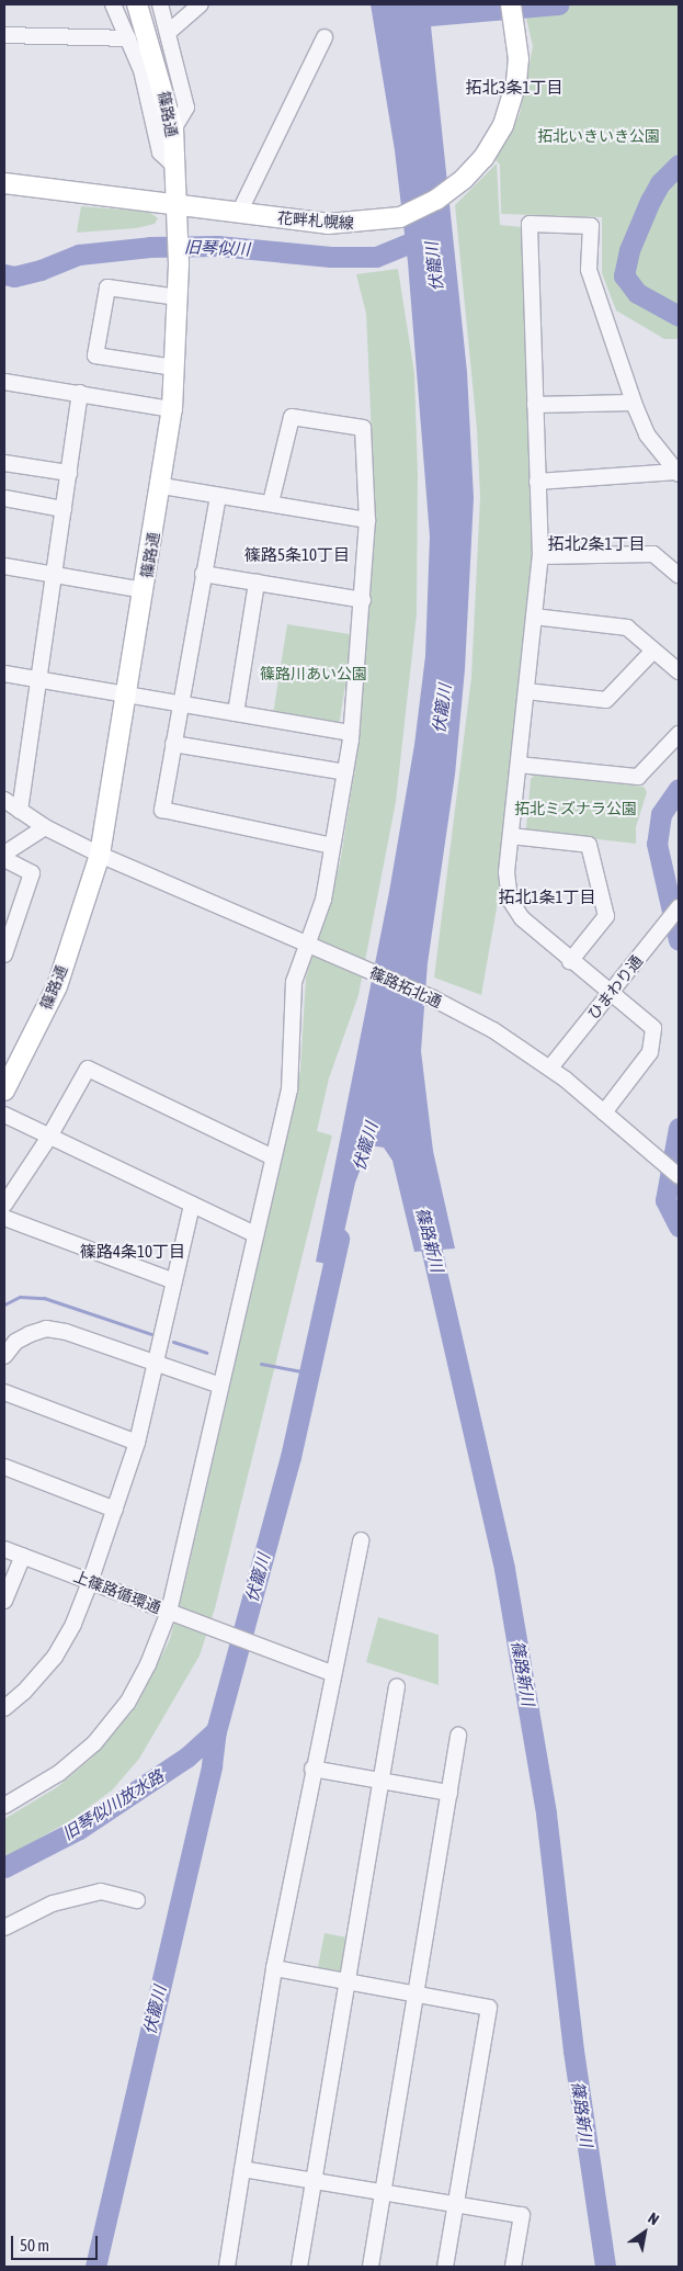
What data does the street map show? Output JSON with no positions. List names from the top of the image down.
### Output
{
  "streets": {
    "main road": ["篠路通", "花畔札幌線"],
    "street": ["篠路拓北通", "ひまわり通", "上篠路循環通"]
  },
  "crossings": [
    ["篠路通", "花畔札幌線"],
    ["篠路通", "篠路拓北通"],
    ["篠路拓北通", "ひまわり通"]
  ],
  "districts": [
    "拓北3条1丁目",
    "拓北2条1丁目",
    "篠路5条10丁目",
    "拓北1条1丁目",
    "篠路4条10丁目"
  ],
  "water": [
    "旧琴似川",
    "伏籠川",
    "篠路新川",
    "旧琴似川放水路"
  ],
  "parks": ["拓北いきいき公園", "篠路川あい公園", "拓北ミズナラ公園"],
  "scale_bar": "50 m",
  "north": "top right"
}
